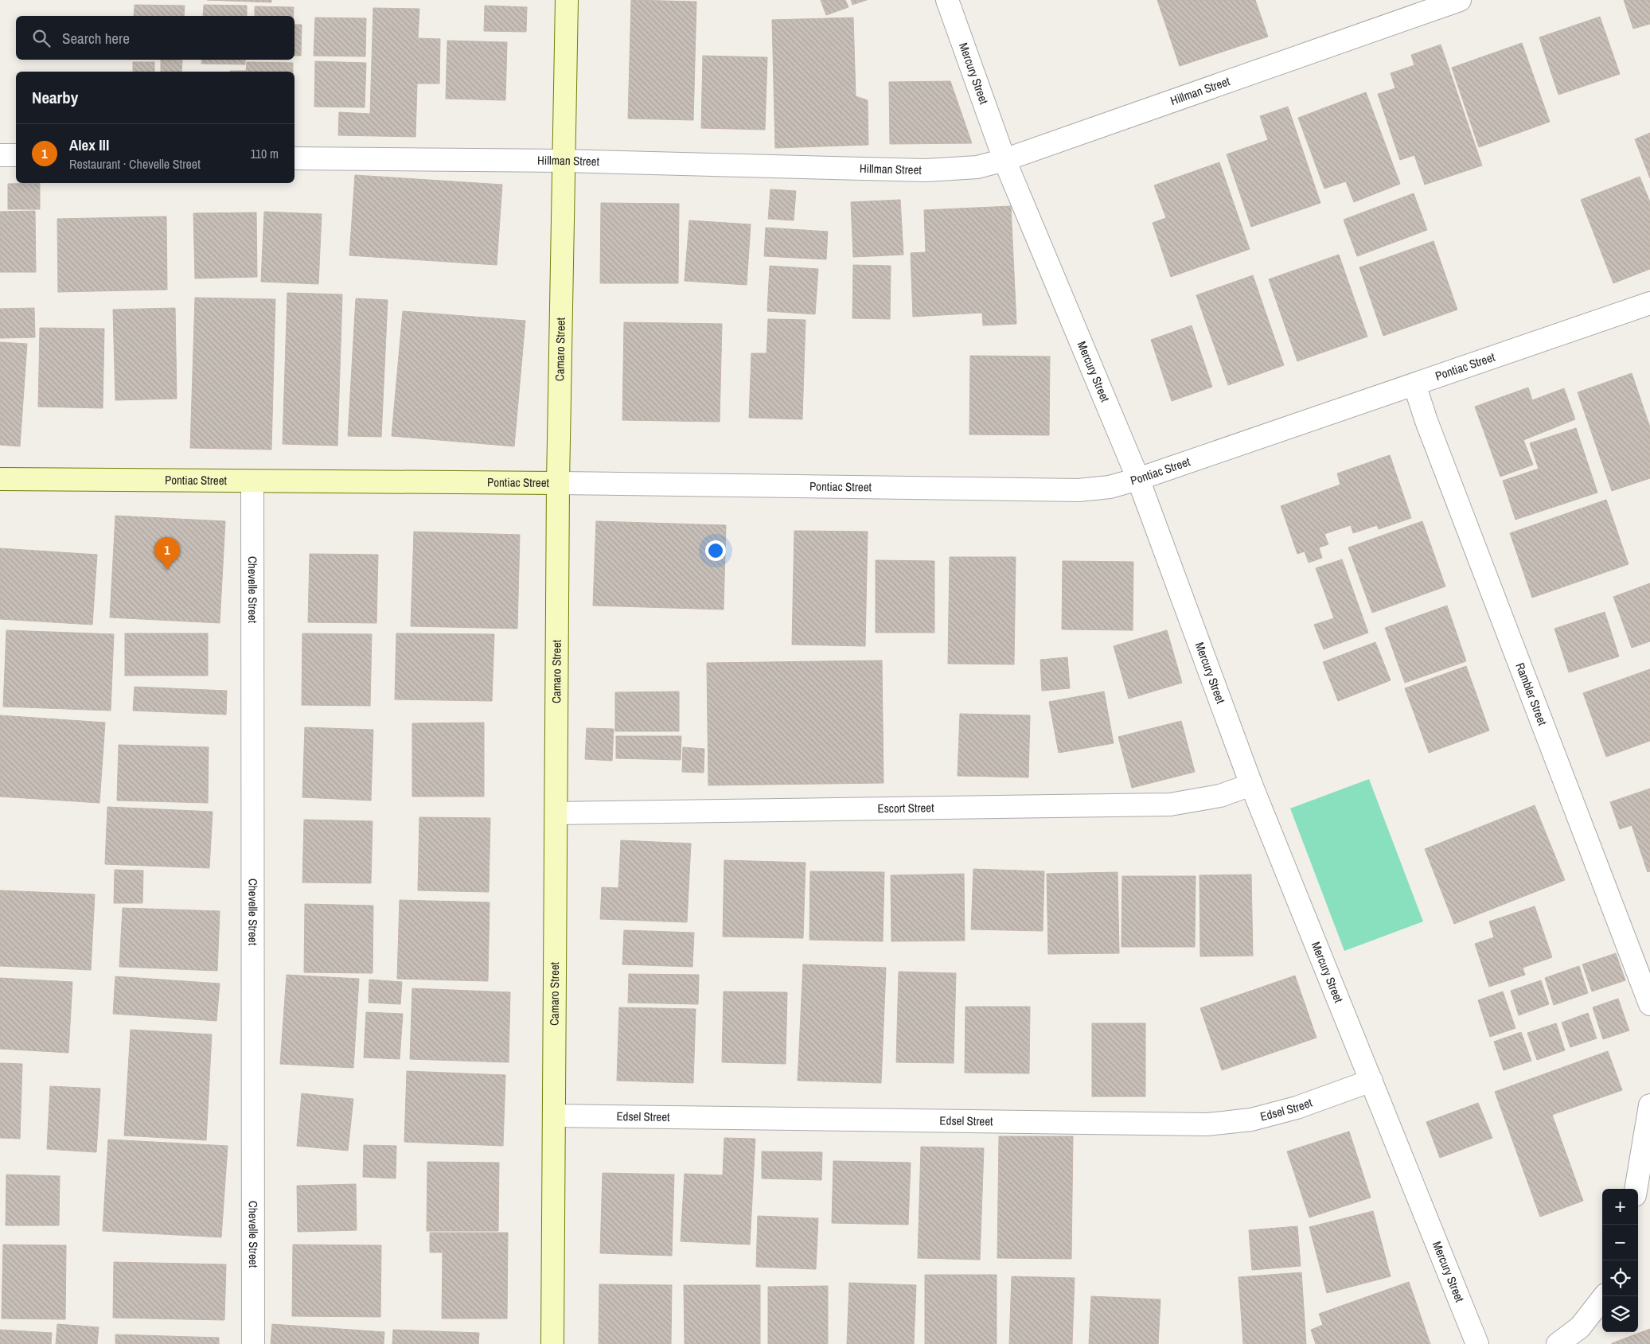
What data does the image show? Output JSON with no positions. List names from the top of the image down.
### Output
{
  "streets": {
    "street": [
      "Mercury Street",
      "Hillman Street",
      "Camaro Street",
      "Pontiac Street",
      "Chevelle Street",
      "Rambler Street",
      "Escort Street",
      "Edsel Street"
    ]
  },
  "crossings": [
    ["Mercury Street", "Hillman Street"],
    ["Mercury Street", "Pontiac Street"],
    ["Mercury Street", "Escort Street"],
    ["Mercury Street", "Edsel Street"],
    ["Hillman Street", "Camaro Street"],
    ["Camaro Street", "Pontiac Street"],
    ["Camaro Street", "Escort Street"],
    ["Camaro Street", "Edsel Street"],
    ["Pontiac Street", "Chevelle Street"],
    ["Pontiac Street", "Rambler Street"]
  ],
  "page": {
    "search": "Search here",
    "heading": "Nearby",
    "list": [
      {
        "mark": "1",
        "name": "Alex III",
        "note": "Restaurant · Chevelle Street",
        "value": "110 m"
      }
    ],
    "pins": "1",
    "map_buttons": ["+", "−"]
  }
}
